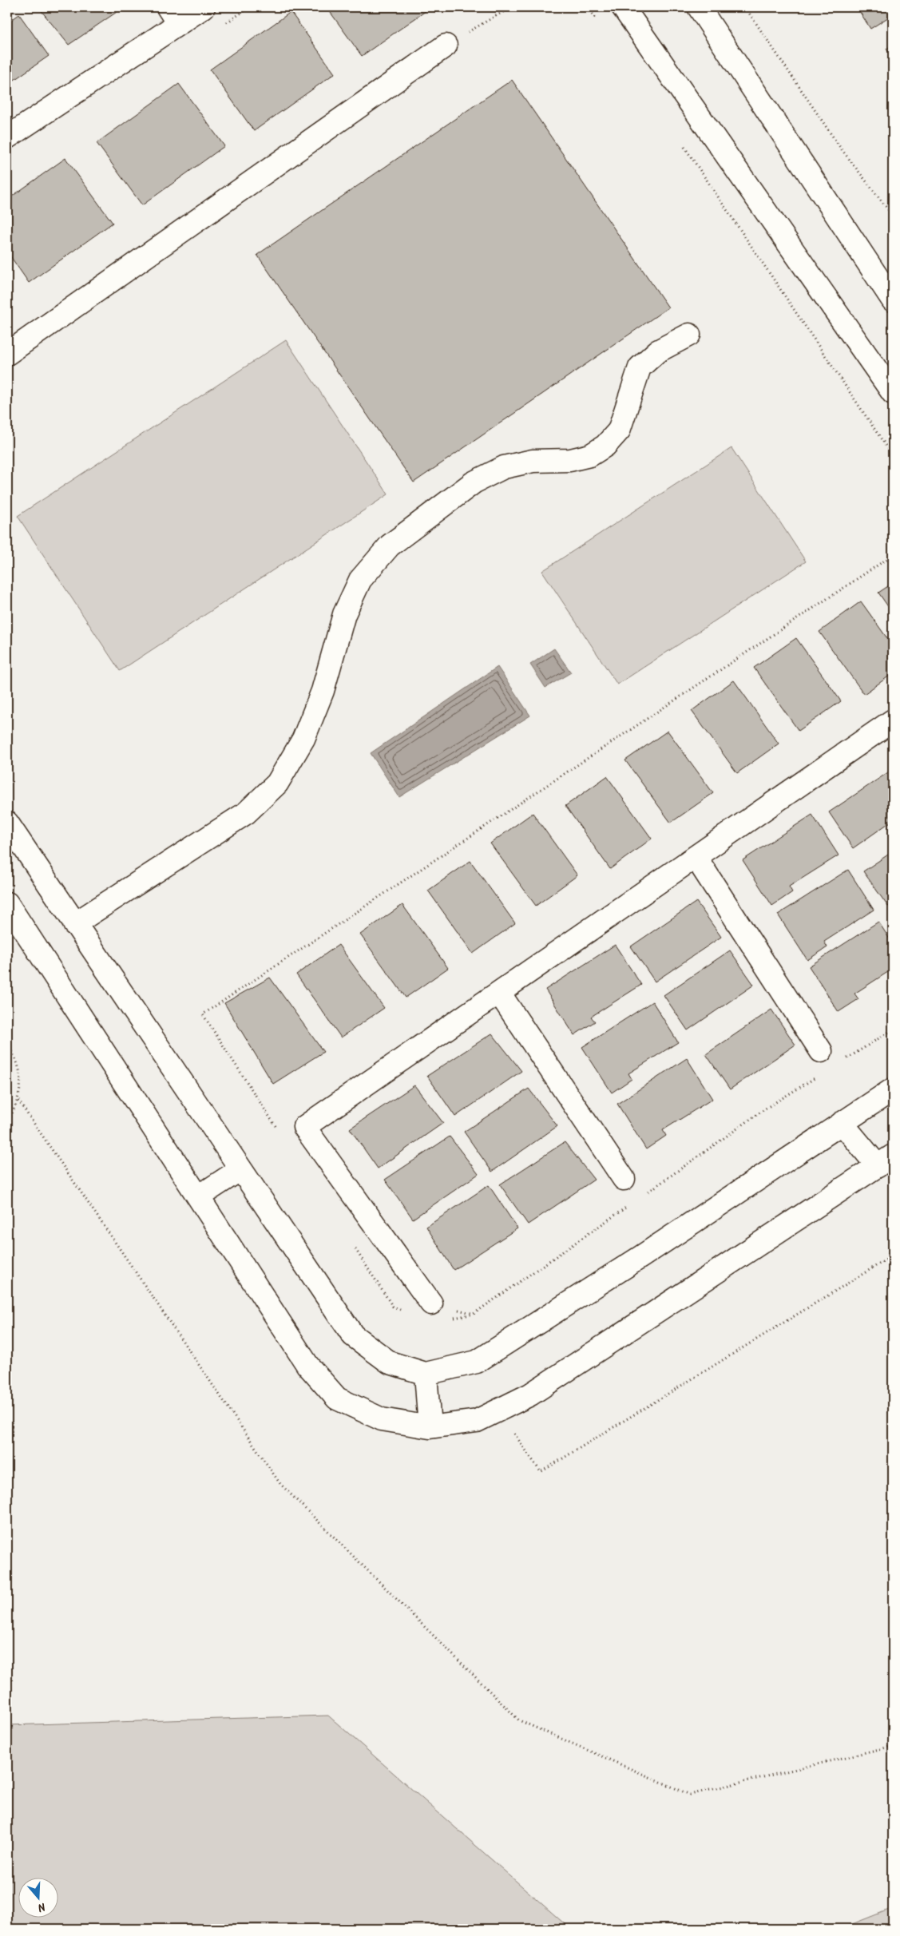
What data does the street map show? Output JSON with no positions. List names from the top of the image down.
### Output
{
  "north": "bottom"
}
